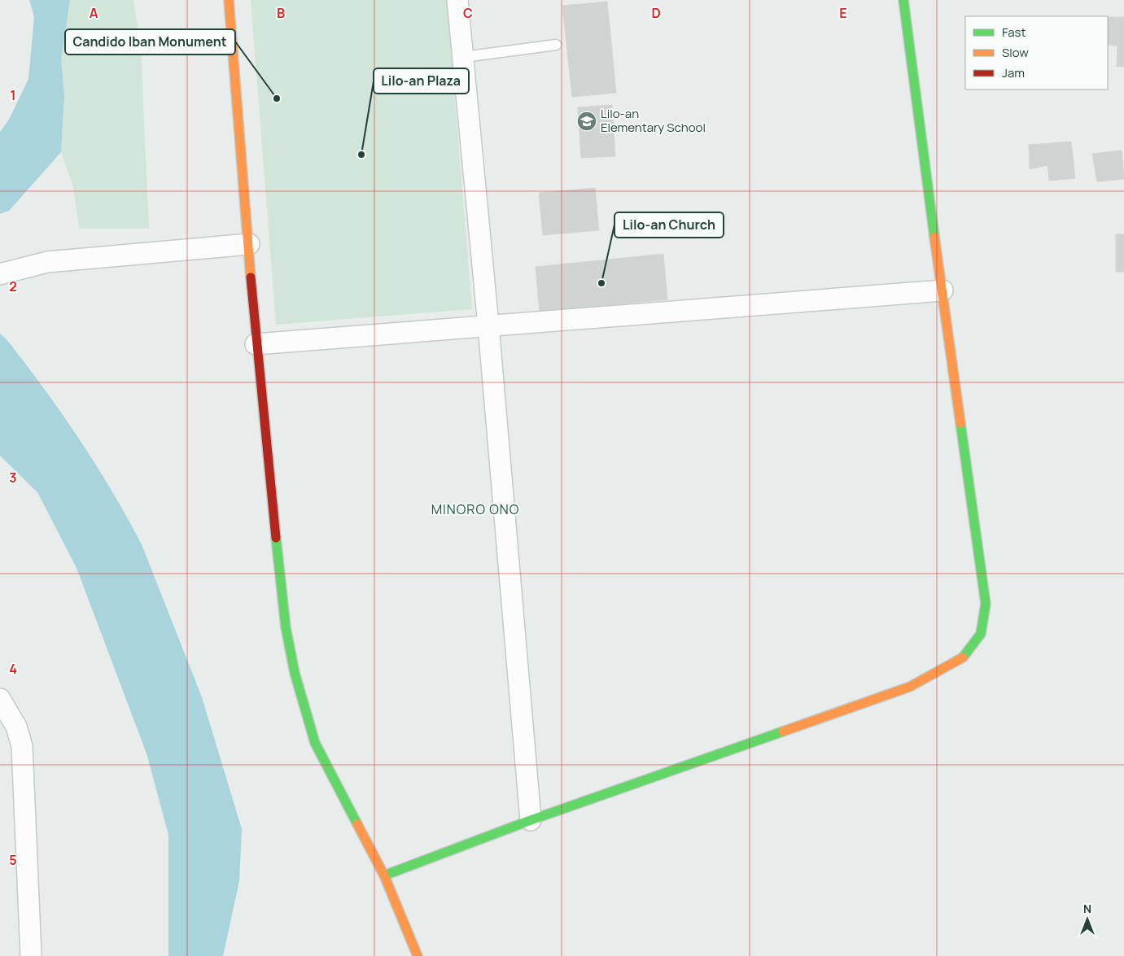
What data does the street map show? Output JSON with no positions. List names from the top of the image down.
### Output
{
  "districts": ["MINORO ONO"],
  "places": {
    "other": ["Candido Iban Monument", "Lilo-an Plaza", "Lilo-an Church"],
    "school or university": ["Lilo-an Elementary School"]
  },
  "legend": ["Fast", "Slow", "Jam"],
  "north": "top",
  "grid": {
    "columns": [
      "A",
      "B",
      "C",
      "D",
      "E"
    ],
    "rows": [
      "1",
      "2",
      "3",
      "4",
      "5"
    ]
  }
}
